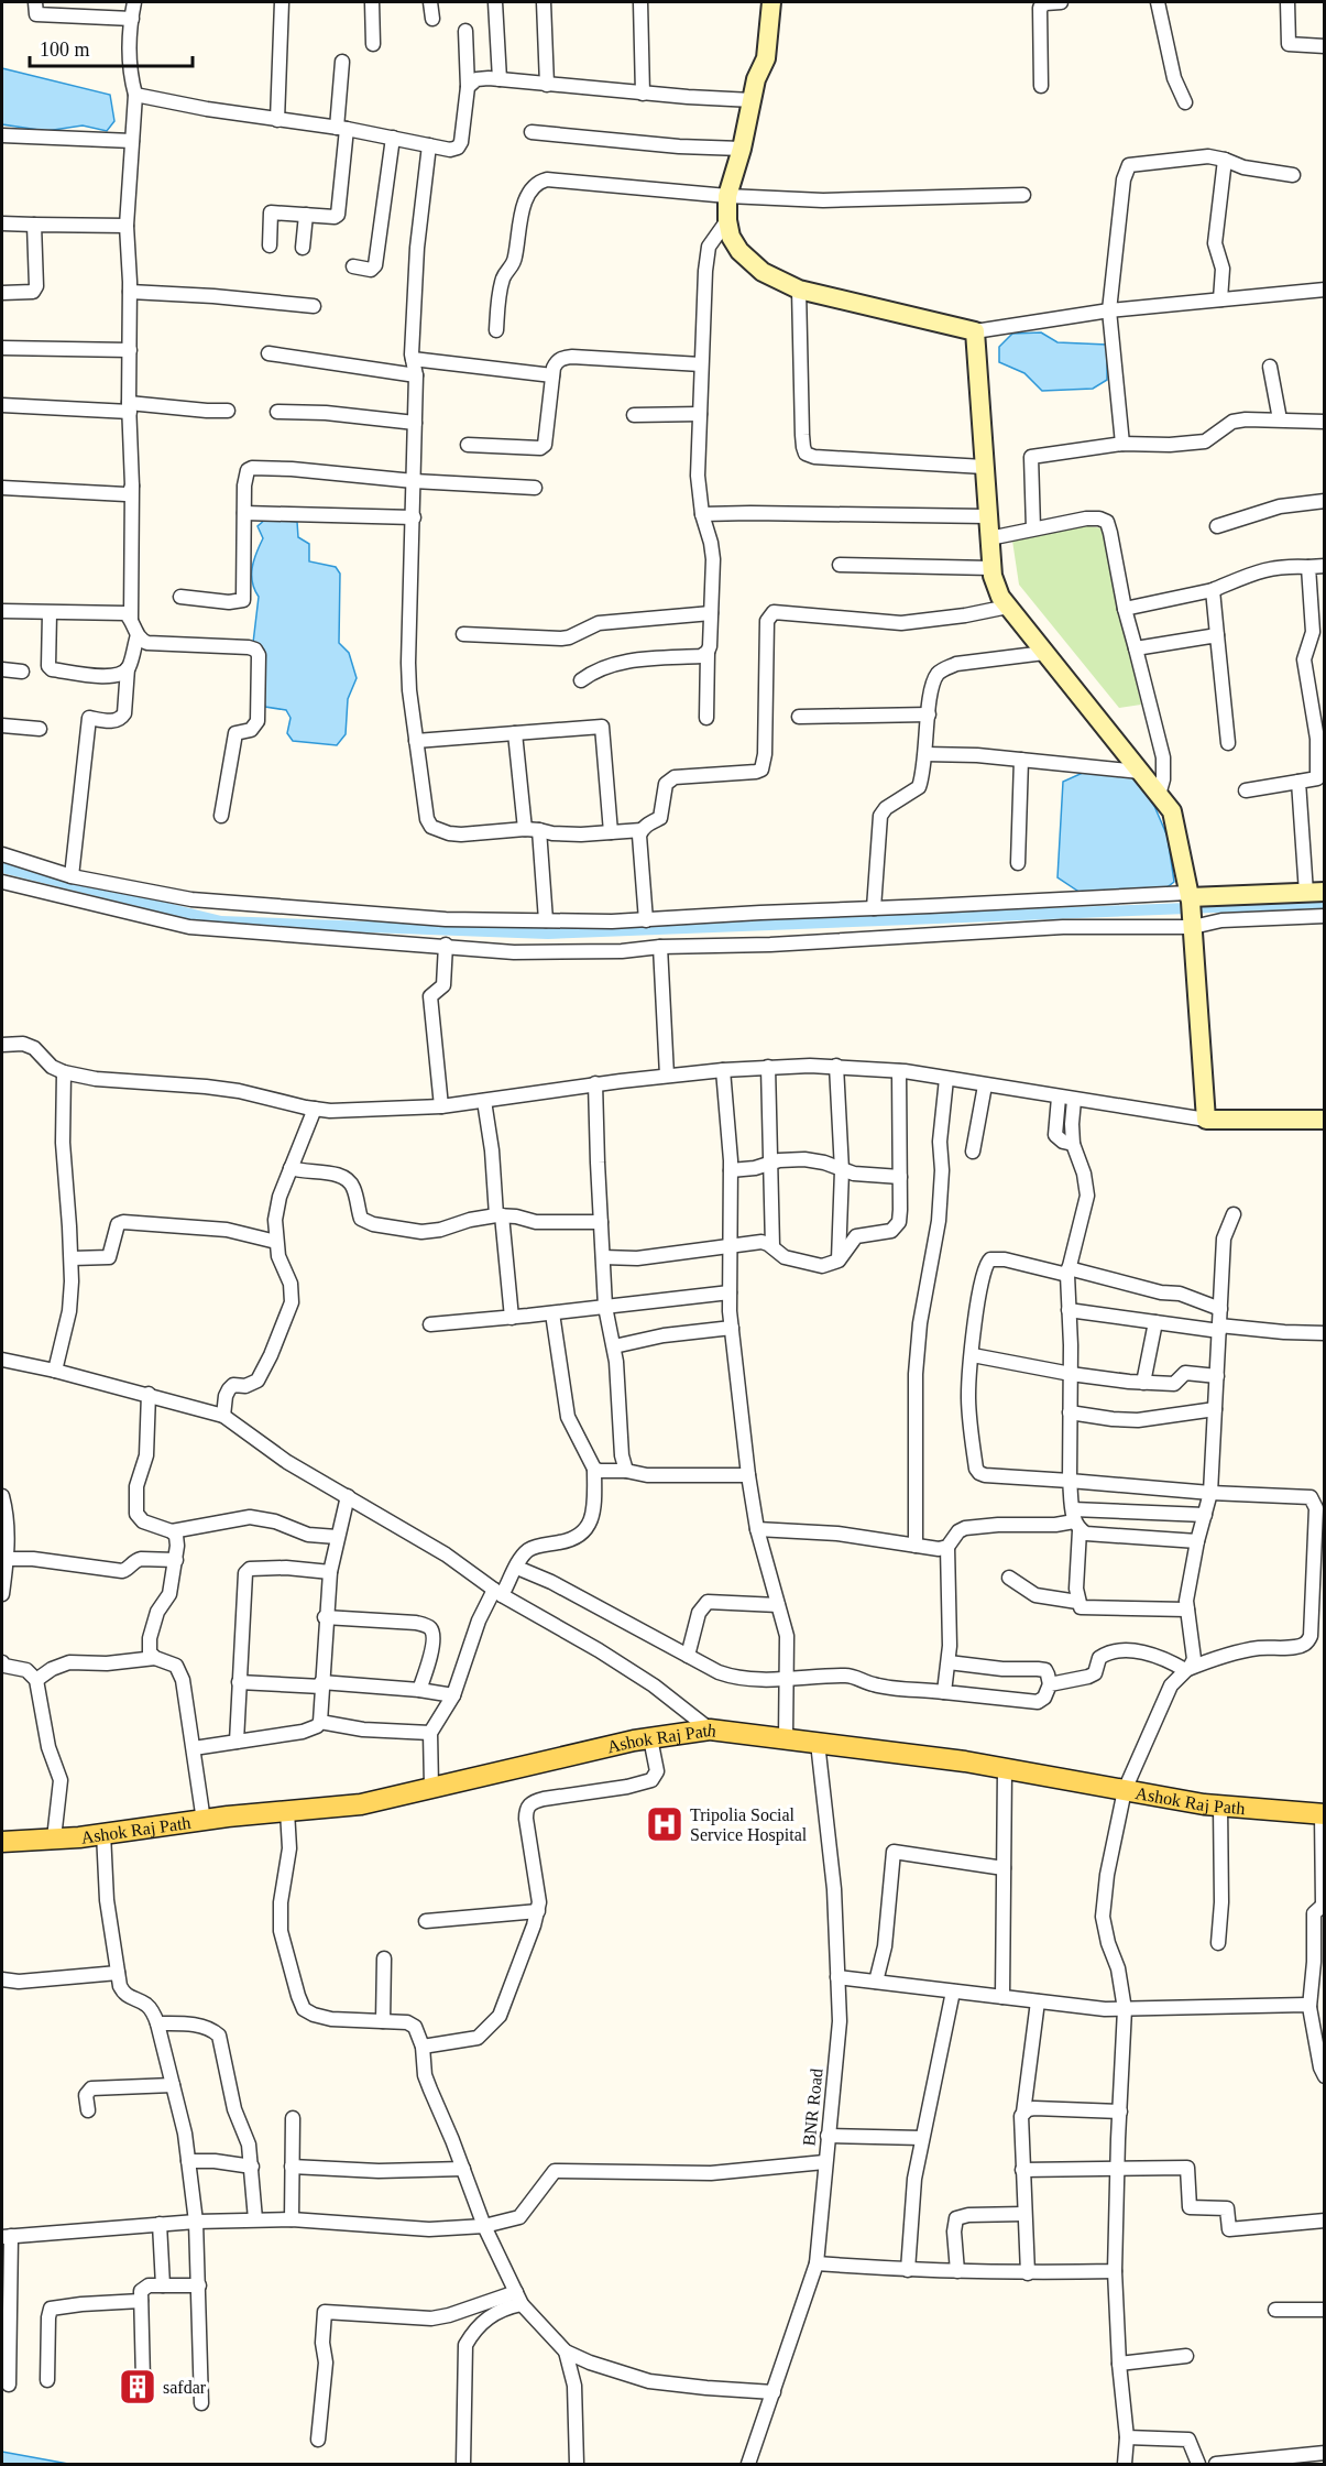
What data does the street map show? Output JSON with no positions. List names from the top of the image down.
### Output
{
  "streets": {
    "main road": ["Ashok Raj Path"],
    "street": ["BNR Road"]
  },
  "crossings": [
    ["Ashok Raj Path", "BNR Road"]
  ],
  "places": {
    "hospital": ["Tripolia Social Service Hospital"],
    "building": ["safdar"]
  },
  "scale_bar": "100 m"
}
